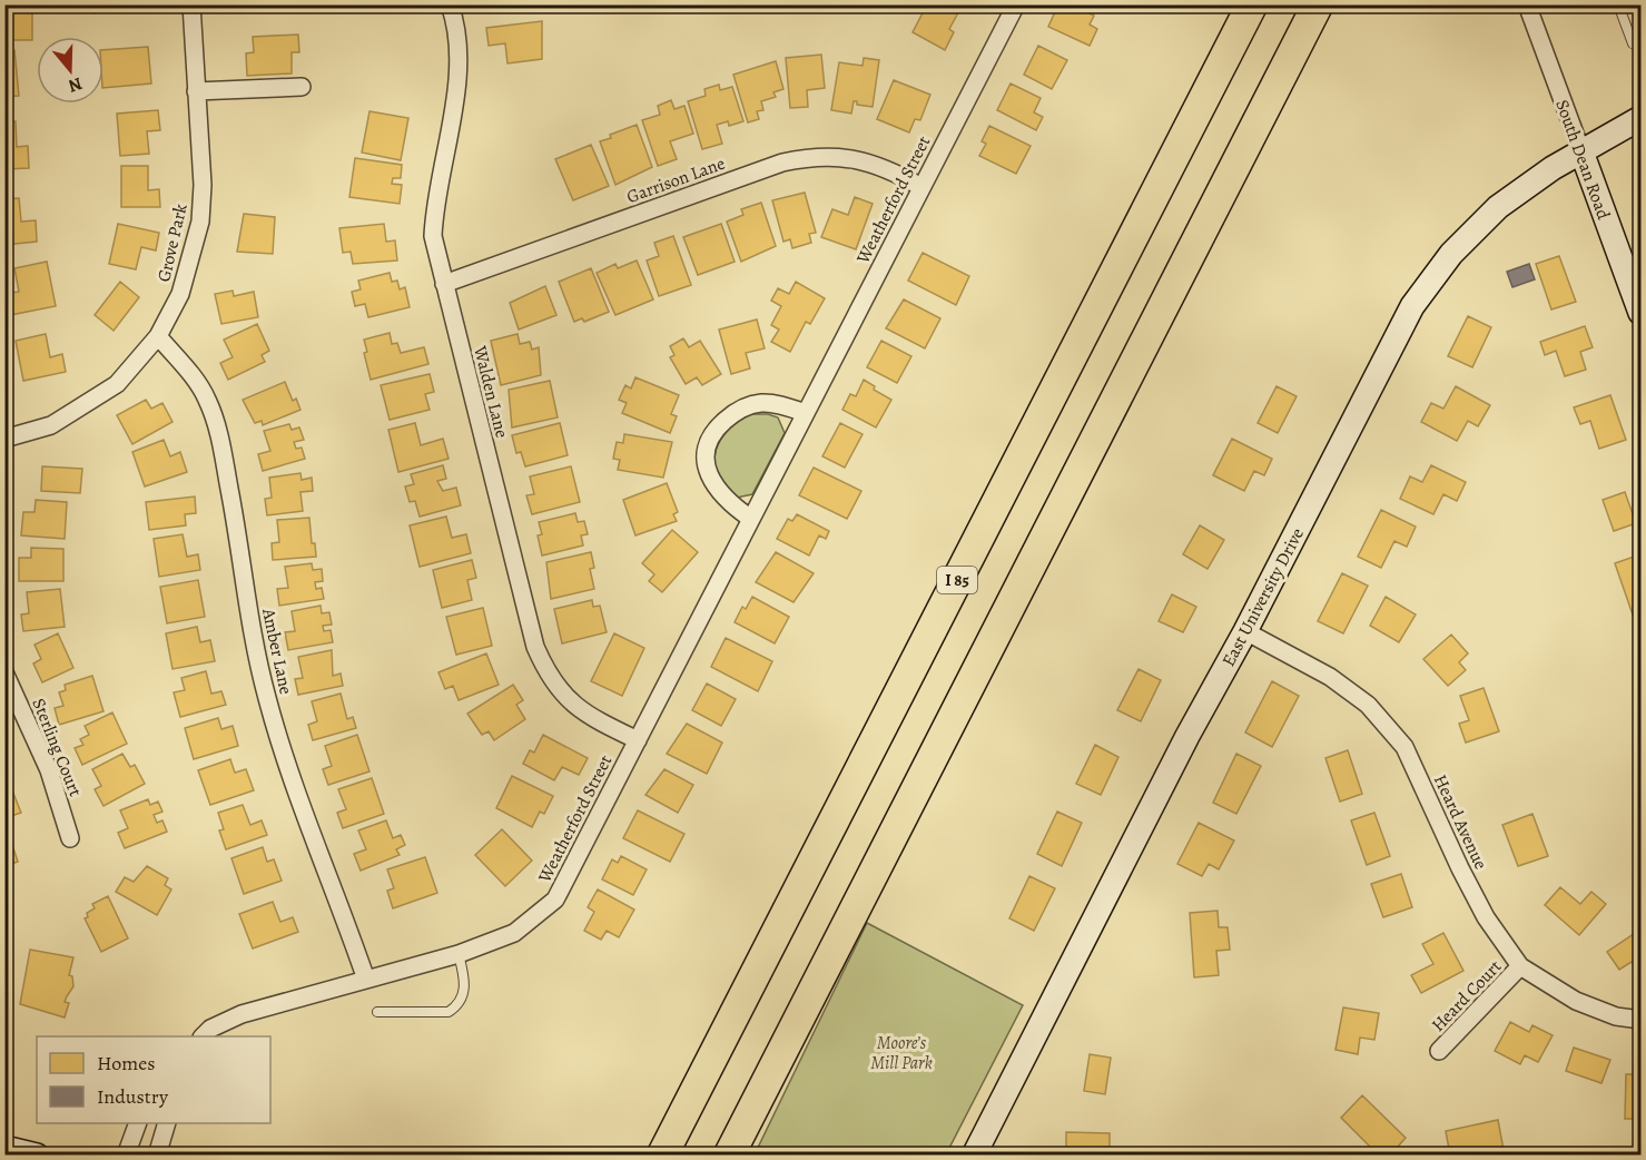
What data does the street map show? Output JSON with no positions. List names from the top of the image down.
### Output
{
  "streets": {
    "highway": ["I 85"],
    "main road": ["South Dean Road", "East University Drive"],
    "street": [
      "Garrison Lane",
      "Weatherford Street",
      "Grove Park",
      "Walden Lane",
      "Amber Lane",
      "Sterling Court",
      "Heard Avenue",
      "Heard Court"
    ]
  },
  "crossings": [
    ["South Dean Road", "East University Drive"],
    ["Garrison Lane", "Weatherford Street"],
    ["Garrison Lane", "Walden Lane"],
    ["Weatherford Street", "Walden Lane"],
    ["Weatherford Street", "Amber Lane"],
    ["Grove Park", "Amber Lane"],
    ["East University Drive", "Heard Avenue"],
    ["Heard Avenue", "Heard Court"]
  ],
  "parks": ["Moore’s Mill Park"],
  "legend": ["Homes", "Industry"],
  "north": "bottom"
}
